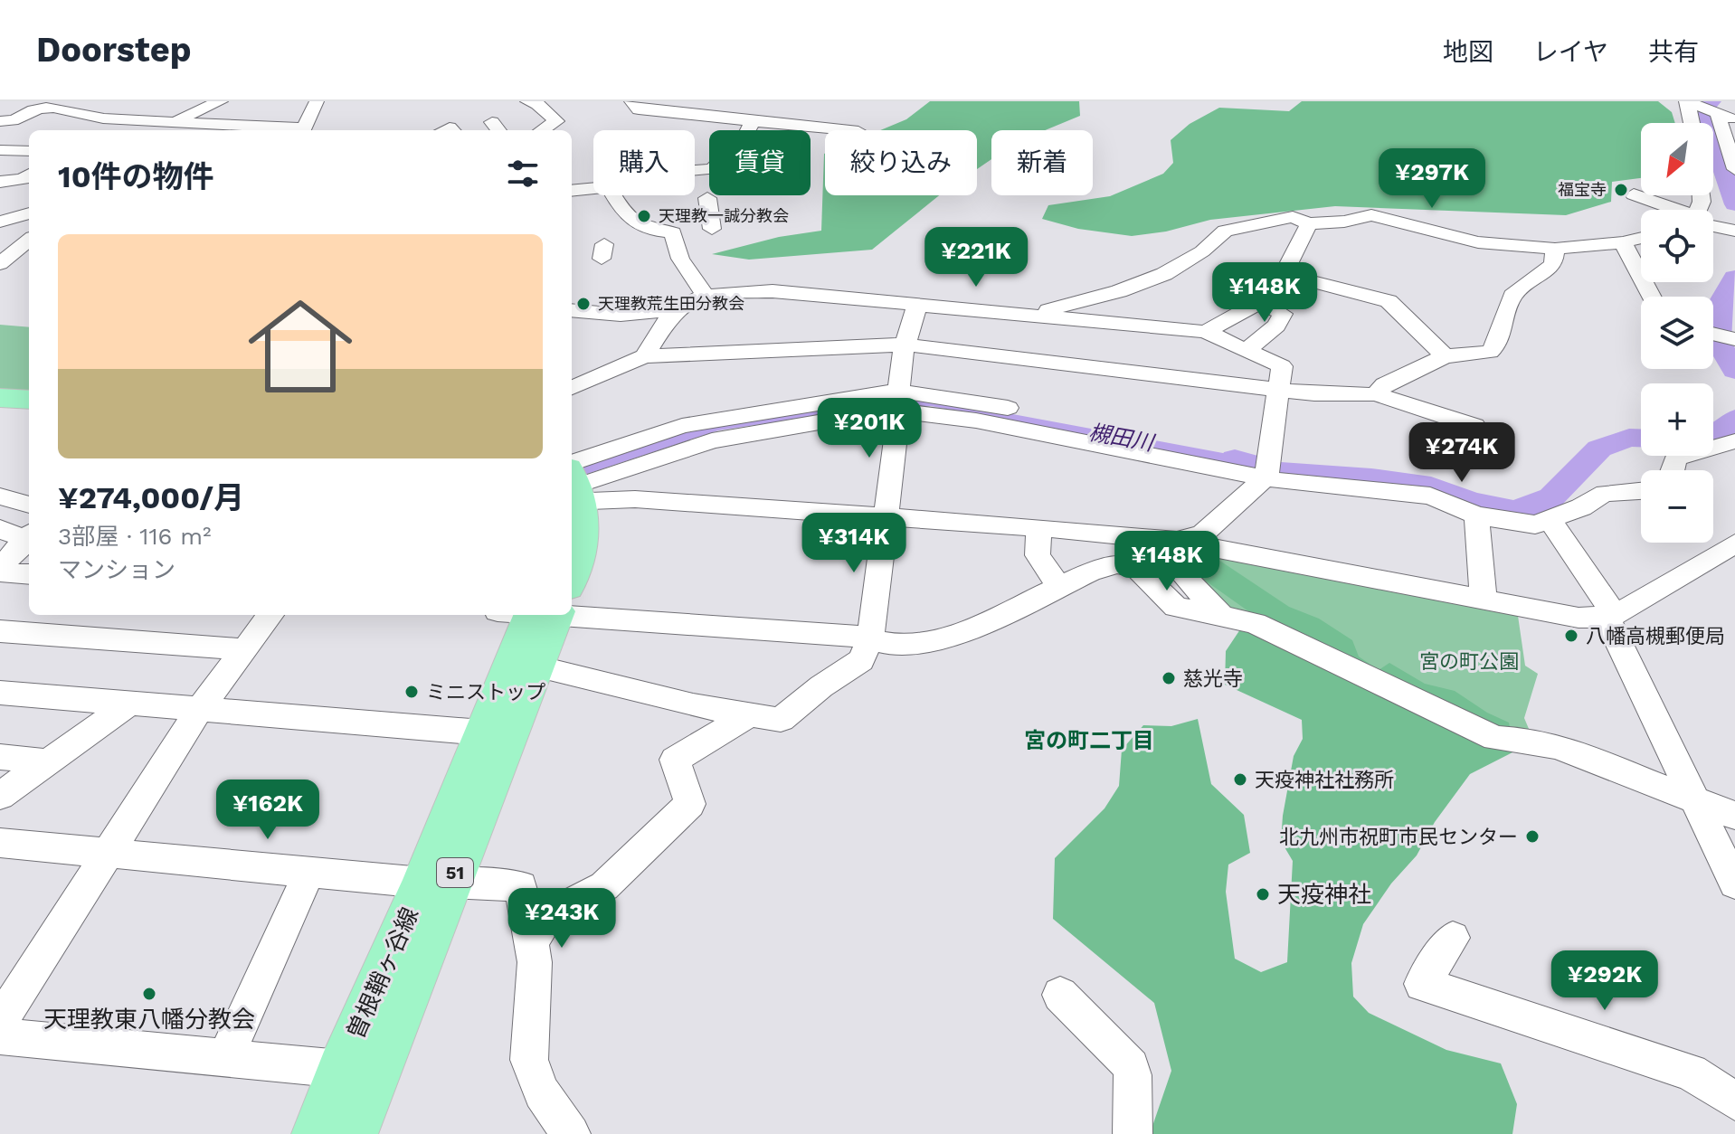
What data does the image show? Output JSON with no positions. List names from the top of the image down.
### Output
{
  "streets": {
    "main road": ["51", "曽根鞘ヶ谷線"]
  },
  "districts": ["宮の町二丁目"],
  "water": ["槻田川"],
  "parks": ["宮の町公園"],
  "places": [
    "福宝寺",
    "天理教一誠分教会",
    "天理教荒生田分教会",
    "八幡高槻郵便局",
    "慈光寺",
    "ミニストップ",
    "天疫神社社務所",
    "北九州市祝町市民センター",
    "天疫神社",
    "天理教東八幡分教会"
  ],
  "north": "bottom left",
  "page": {
    "header": "Doorstep",
    "nav": ["地図", "レイヤ", "共有"],
    "map_buttons": ["+", "−"],
    "chip": [
      "購入",
      "賃貸",
      "絞り込み",
      "新着"
    ],
    "heading": "10件の物件",
    "price": [
      "¥297K",
      "¥221K",
      "¥148K",
      "¥201K",
      "¥274K",
      "¥314K",
      "¥148K",
      "¥162K",
      "¥243K",
      "¥292K"
    ],
    "list": [
      {
        "name": "¥274,000/月",
        "note": "3部屋 · 116 m² · マンション"
      }
    ]
  }
}
